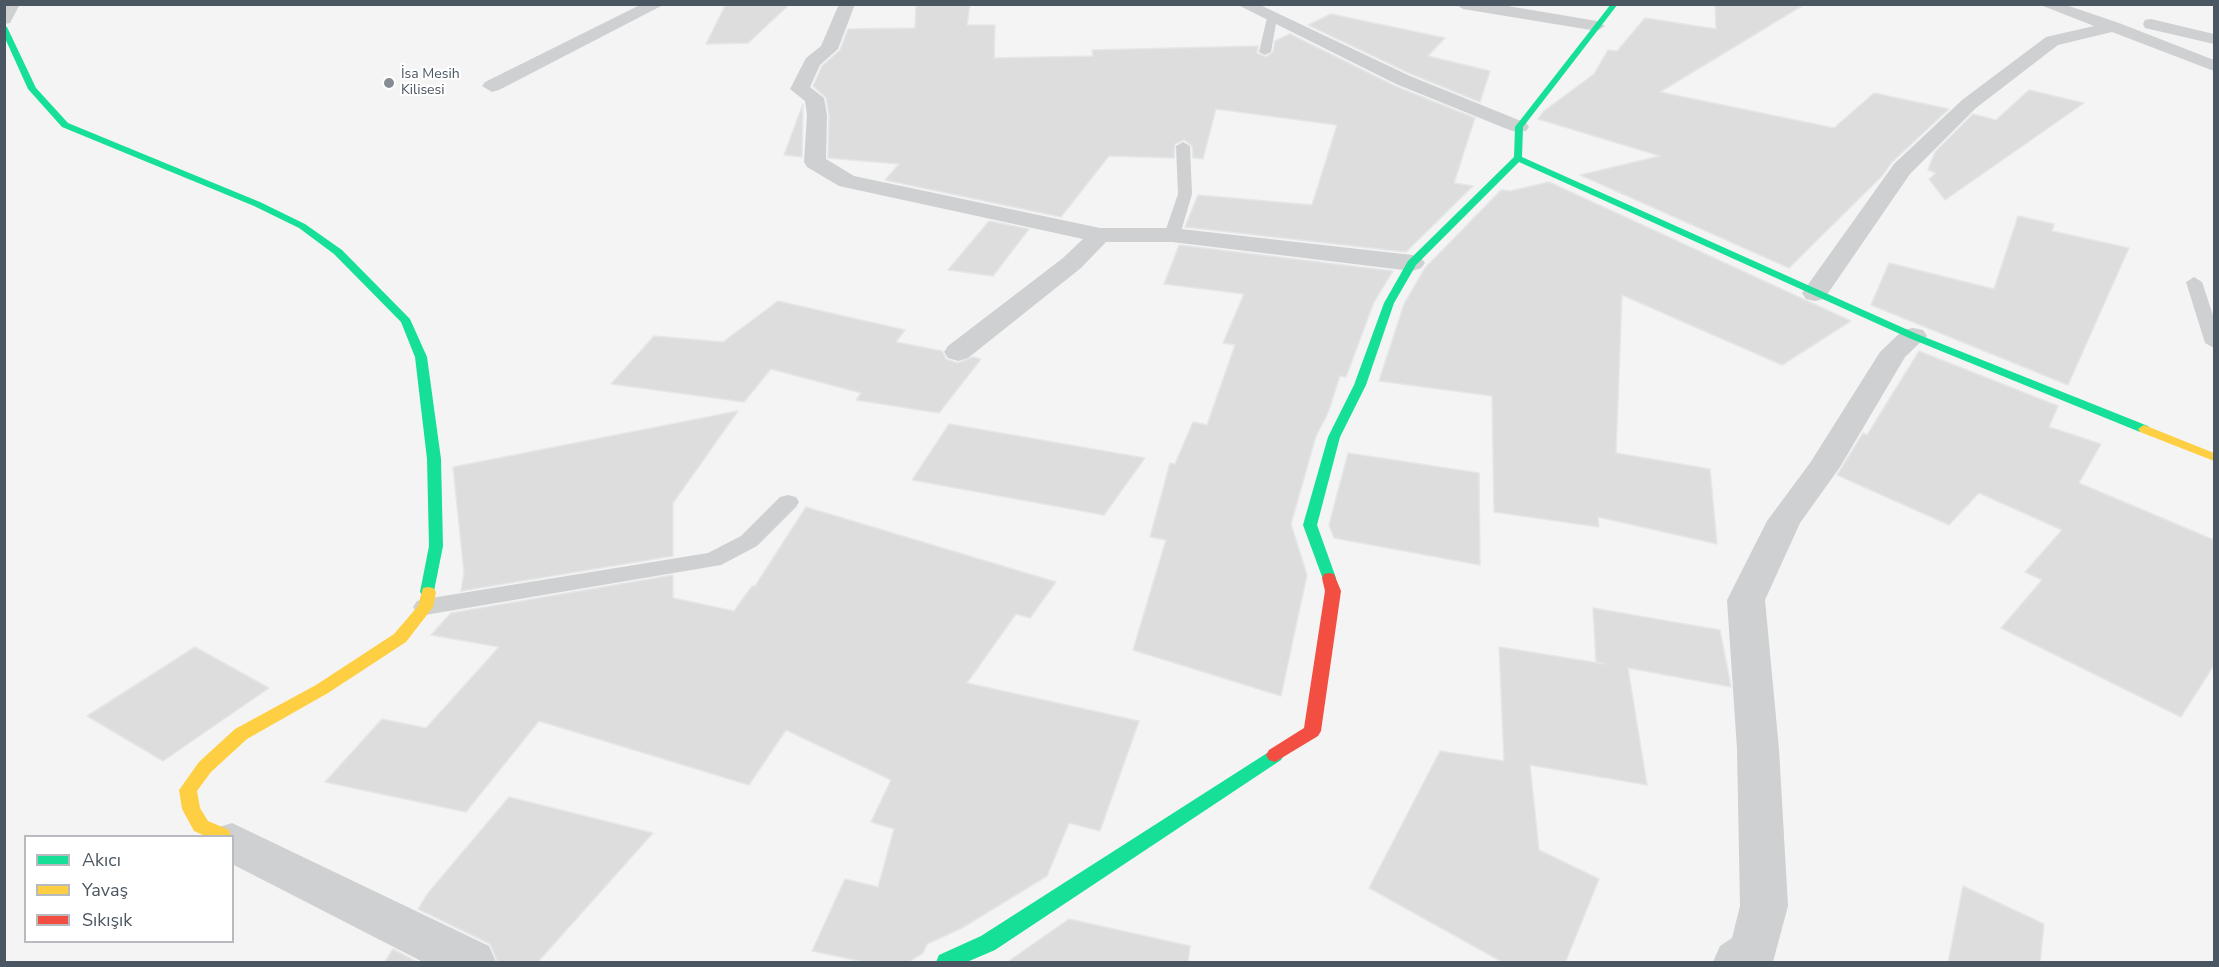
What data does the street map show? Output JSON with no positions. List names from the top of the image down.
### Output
{
  "places": ["İsa Mesih Kilisesi"],
  "legend": ["Akıcı", "Yavaş", "Sıkışık"]
}
